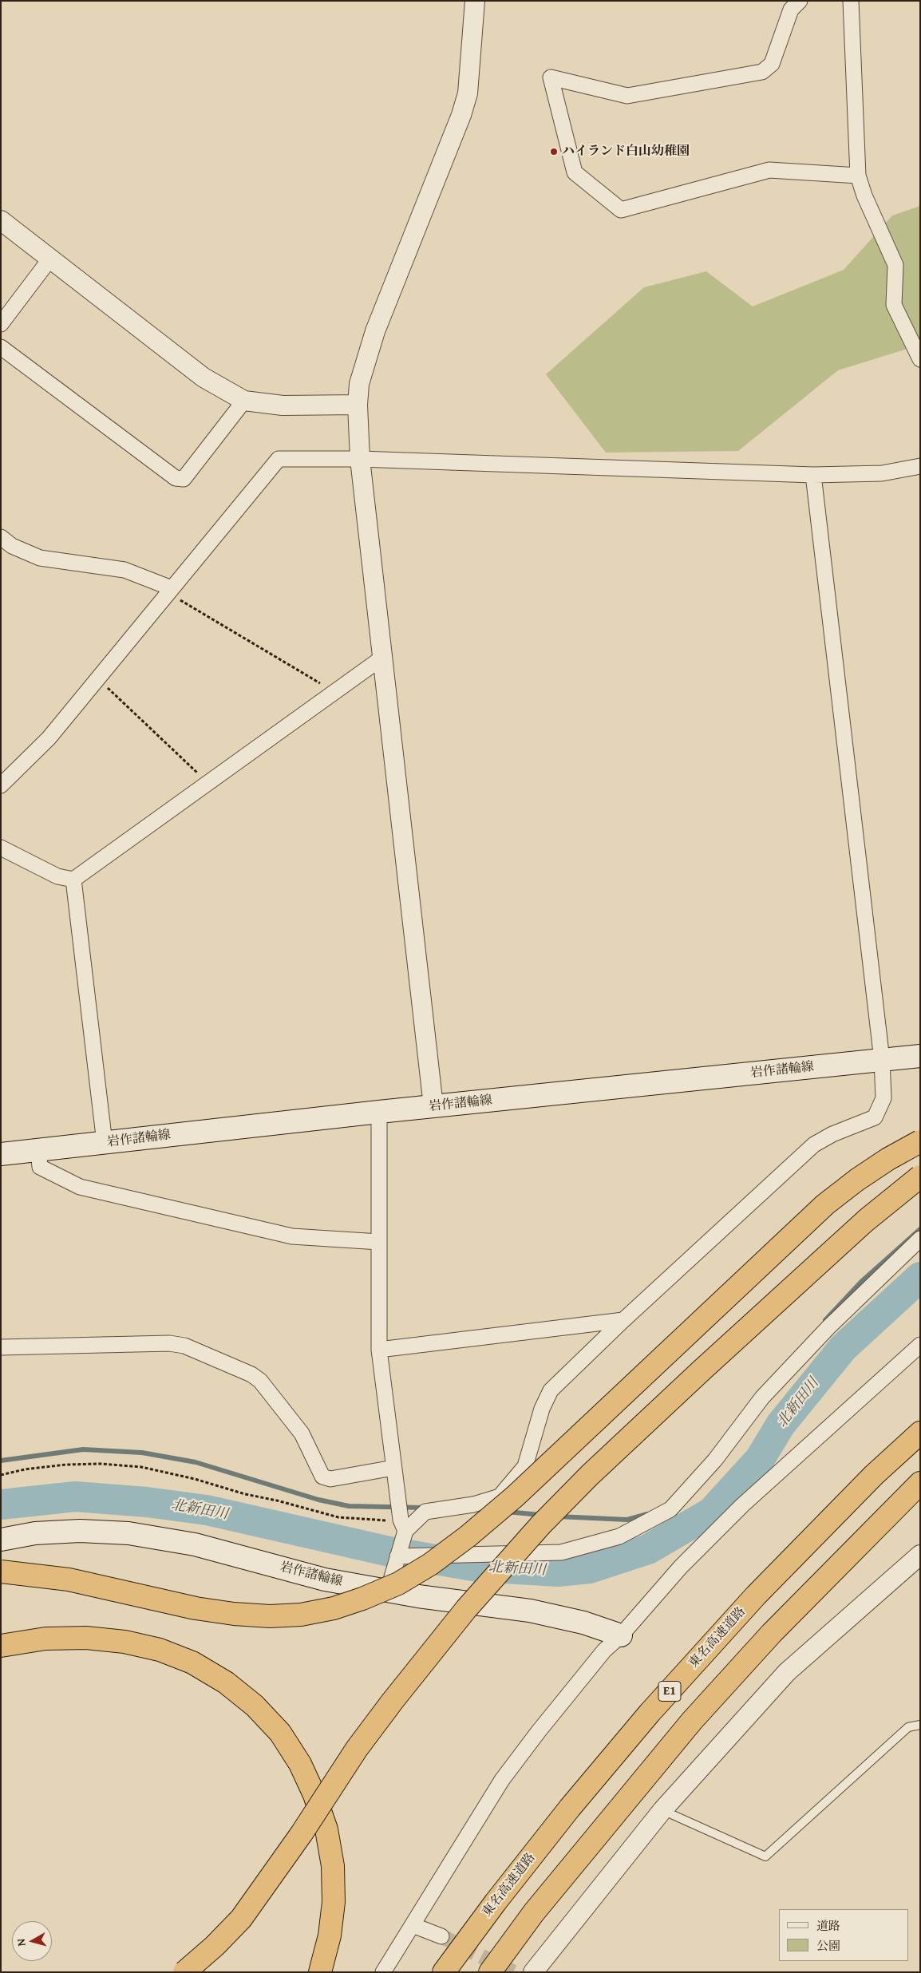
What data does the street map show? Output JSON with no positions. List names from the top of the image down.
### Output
{
  "streets": {
    "highway": ["東名高速道路", "E1"],
    "main road": ["岩作諸輪線"]
  },
  "water": ["北新田川"],
  "places": ["ハイランド白山幼稚園"],
  "legend": ["道路", "公園"],
  "north": "left"
}
